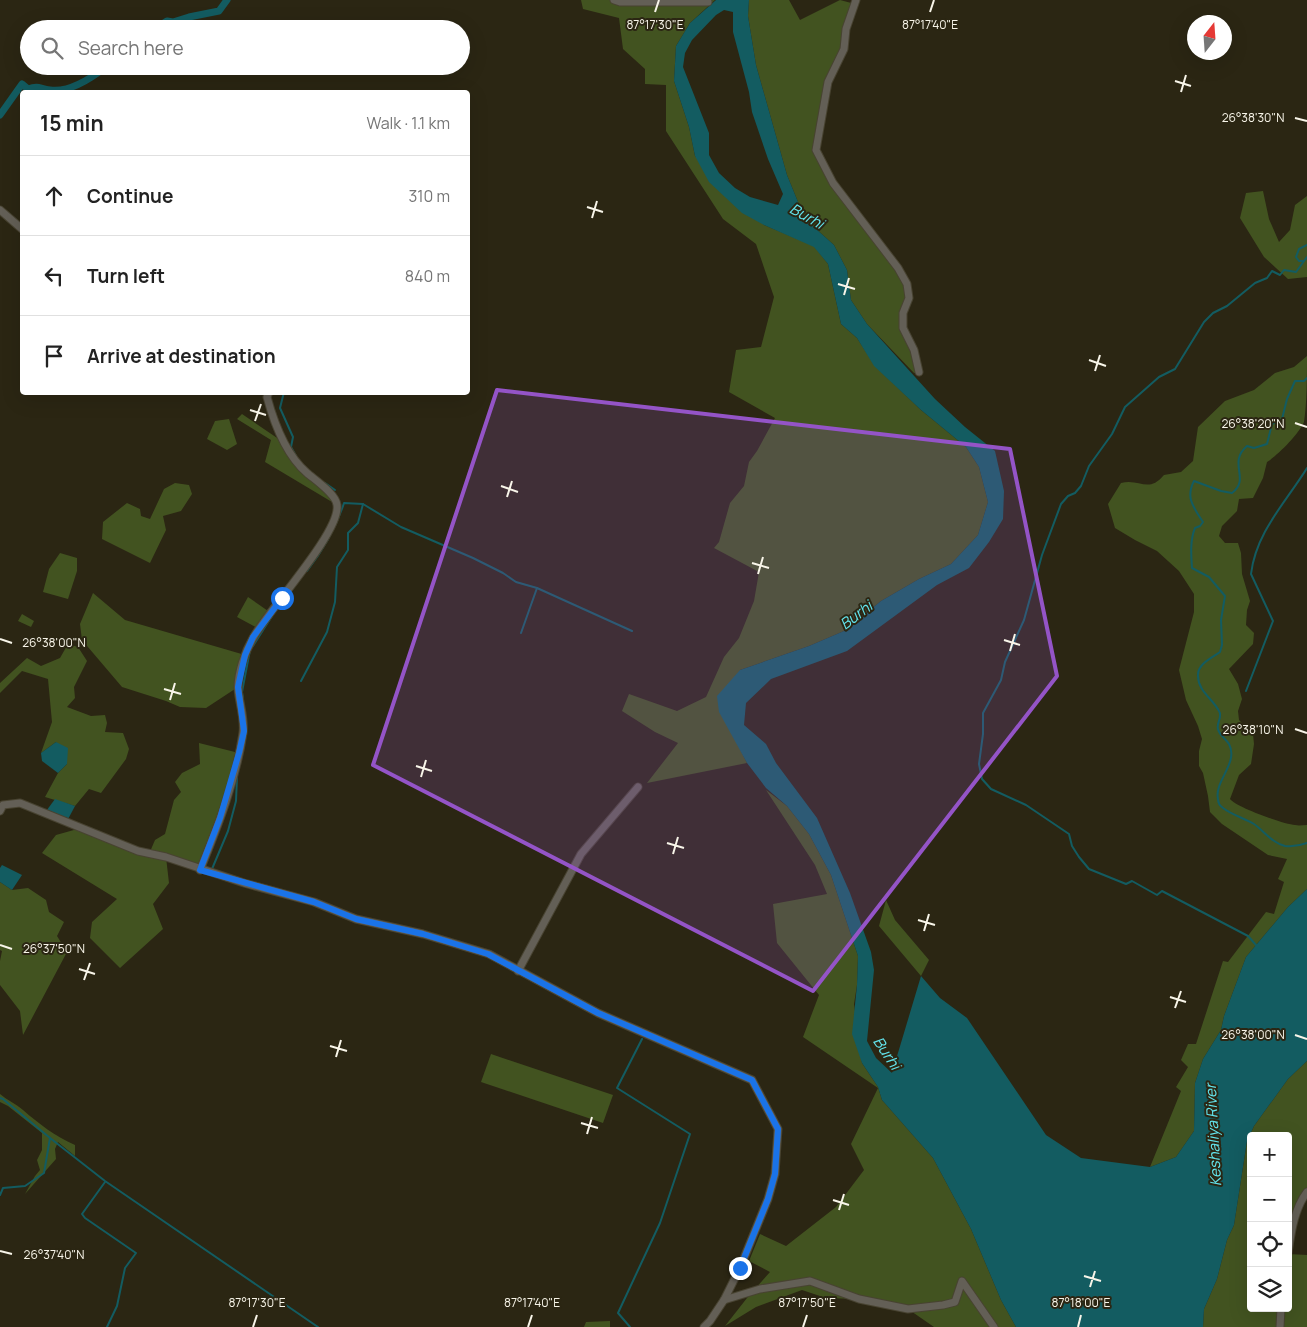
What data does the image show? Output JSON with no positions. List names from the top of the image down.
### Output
{
  "water": ["Burhi", "Keshaliya River"],
  "north": "top",
  "page": {
    "search": "Search here",
    "heading": ["15 min", "Walk · 1.1 km"],
    "list": [
      ["Continue", "310 m"],
      ["Turn left", "840 m"],
      "Arrive at destination"
    ],
    "map_buttons": ["+", "−"]
  },
  "coordinates": [
    "87°17'30\"E",
    "87°17'40\"E",
    "26°38'30\"N",
    "26°38'20\"N",
    "26°38'00\"N",
    "26°38'10\"N",
    "26°37'50\"N",
    "26°37'40\"N",
    "87°17'50\"E",
    "87°18'00\"E"
  ]
}
